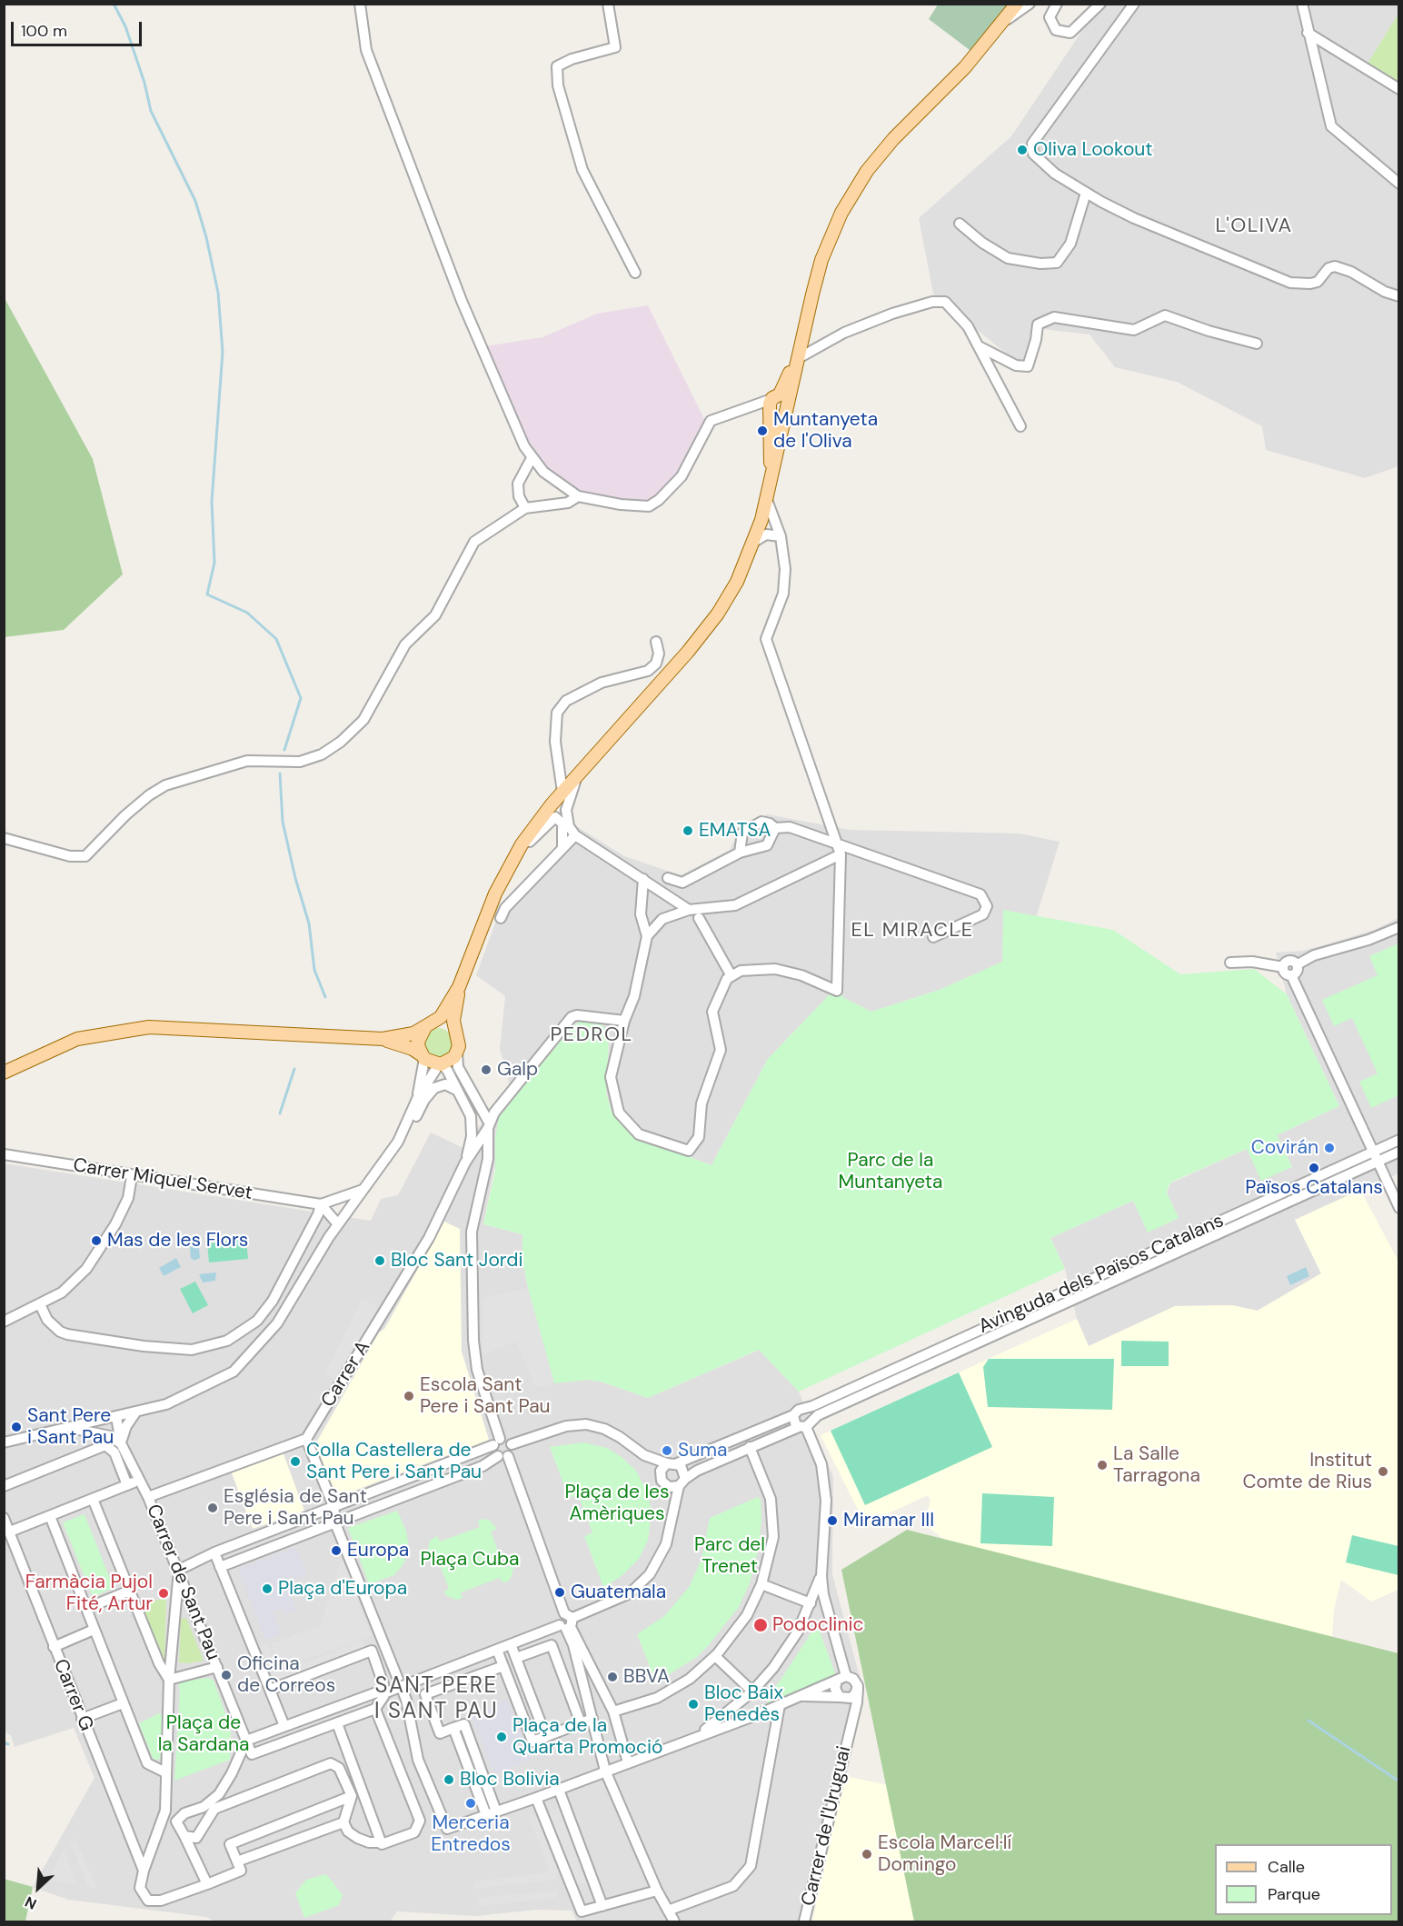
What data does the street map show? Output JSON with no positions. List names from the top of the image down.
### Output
{
  "streets": {
    "street": [
      "Carrer Miquel Servet",
      "Avinguda dels Països Catalans",
      "Carrer A",
      "Carrer de Sant Pau",
      "Carrer G",
      "Carrer de l'Uruguai"
    ]
  },
  "districts": [
    "L'OLIVA",
    "EL MIRACLE",
    "PEDROL",
    "SANT PERE I SANT PAU"
  ],
  "parks": [
    "Parc de la Muntanyeta",
    "Plaça de les Amèriques",
    "Parc del Trenet",
    "Plaça Cuba",
    "Plaça de la Sardana"
  ],
  "places": [
    "Oliva Lookout",
    "Muntanyeta de l'Oliva",
    "EMATSA",
    "Galp",
    "Covirán",
    "Països Catalans",
    "Mas de les Flors",
    "Bloc Sant Jordi",
    "Escola Sant Pere i Sant Pau",
    "Sant Pere i Sant Pau",
    "Suma",
    "Colla Castellera de Sant Pere i Sant Pau",
    "La Salle Tarragona",
    "Institut Comte de Rius",
    "Església de Sant Pere i Sant Pau",
    "Miramar III",
    "Europa",
    "Plaça d'Europa",
    "Guatemala",
    "Farmàcia Pujol Fité, Artur",
    "Podoclinic",
    "Oficina de Correos",
    "BBVA",
    "Bloc Baix Penedès",
    "Plaça de la Quarta Promoció",
    "Bloc Bolivia",
    "Merceria Entredos",
    "Escola Marcel·lí Domingo"
  ],
  "legend": ["Calle", "Parque"],
  "scale_bar": "100 m",
  "north": "bottom left"
}
